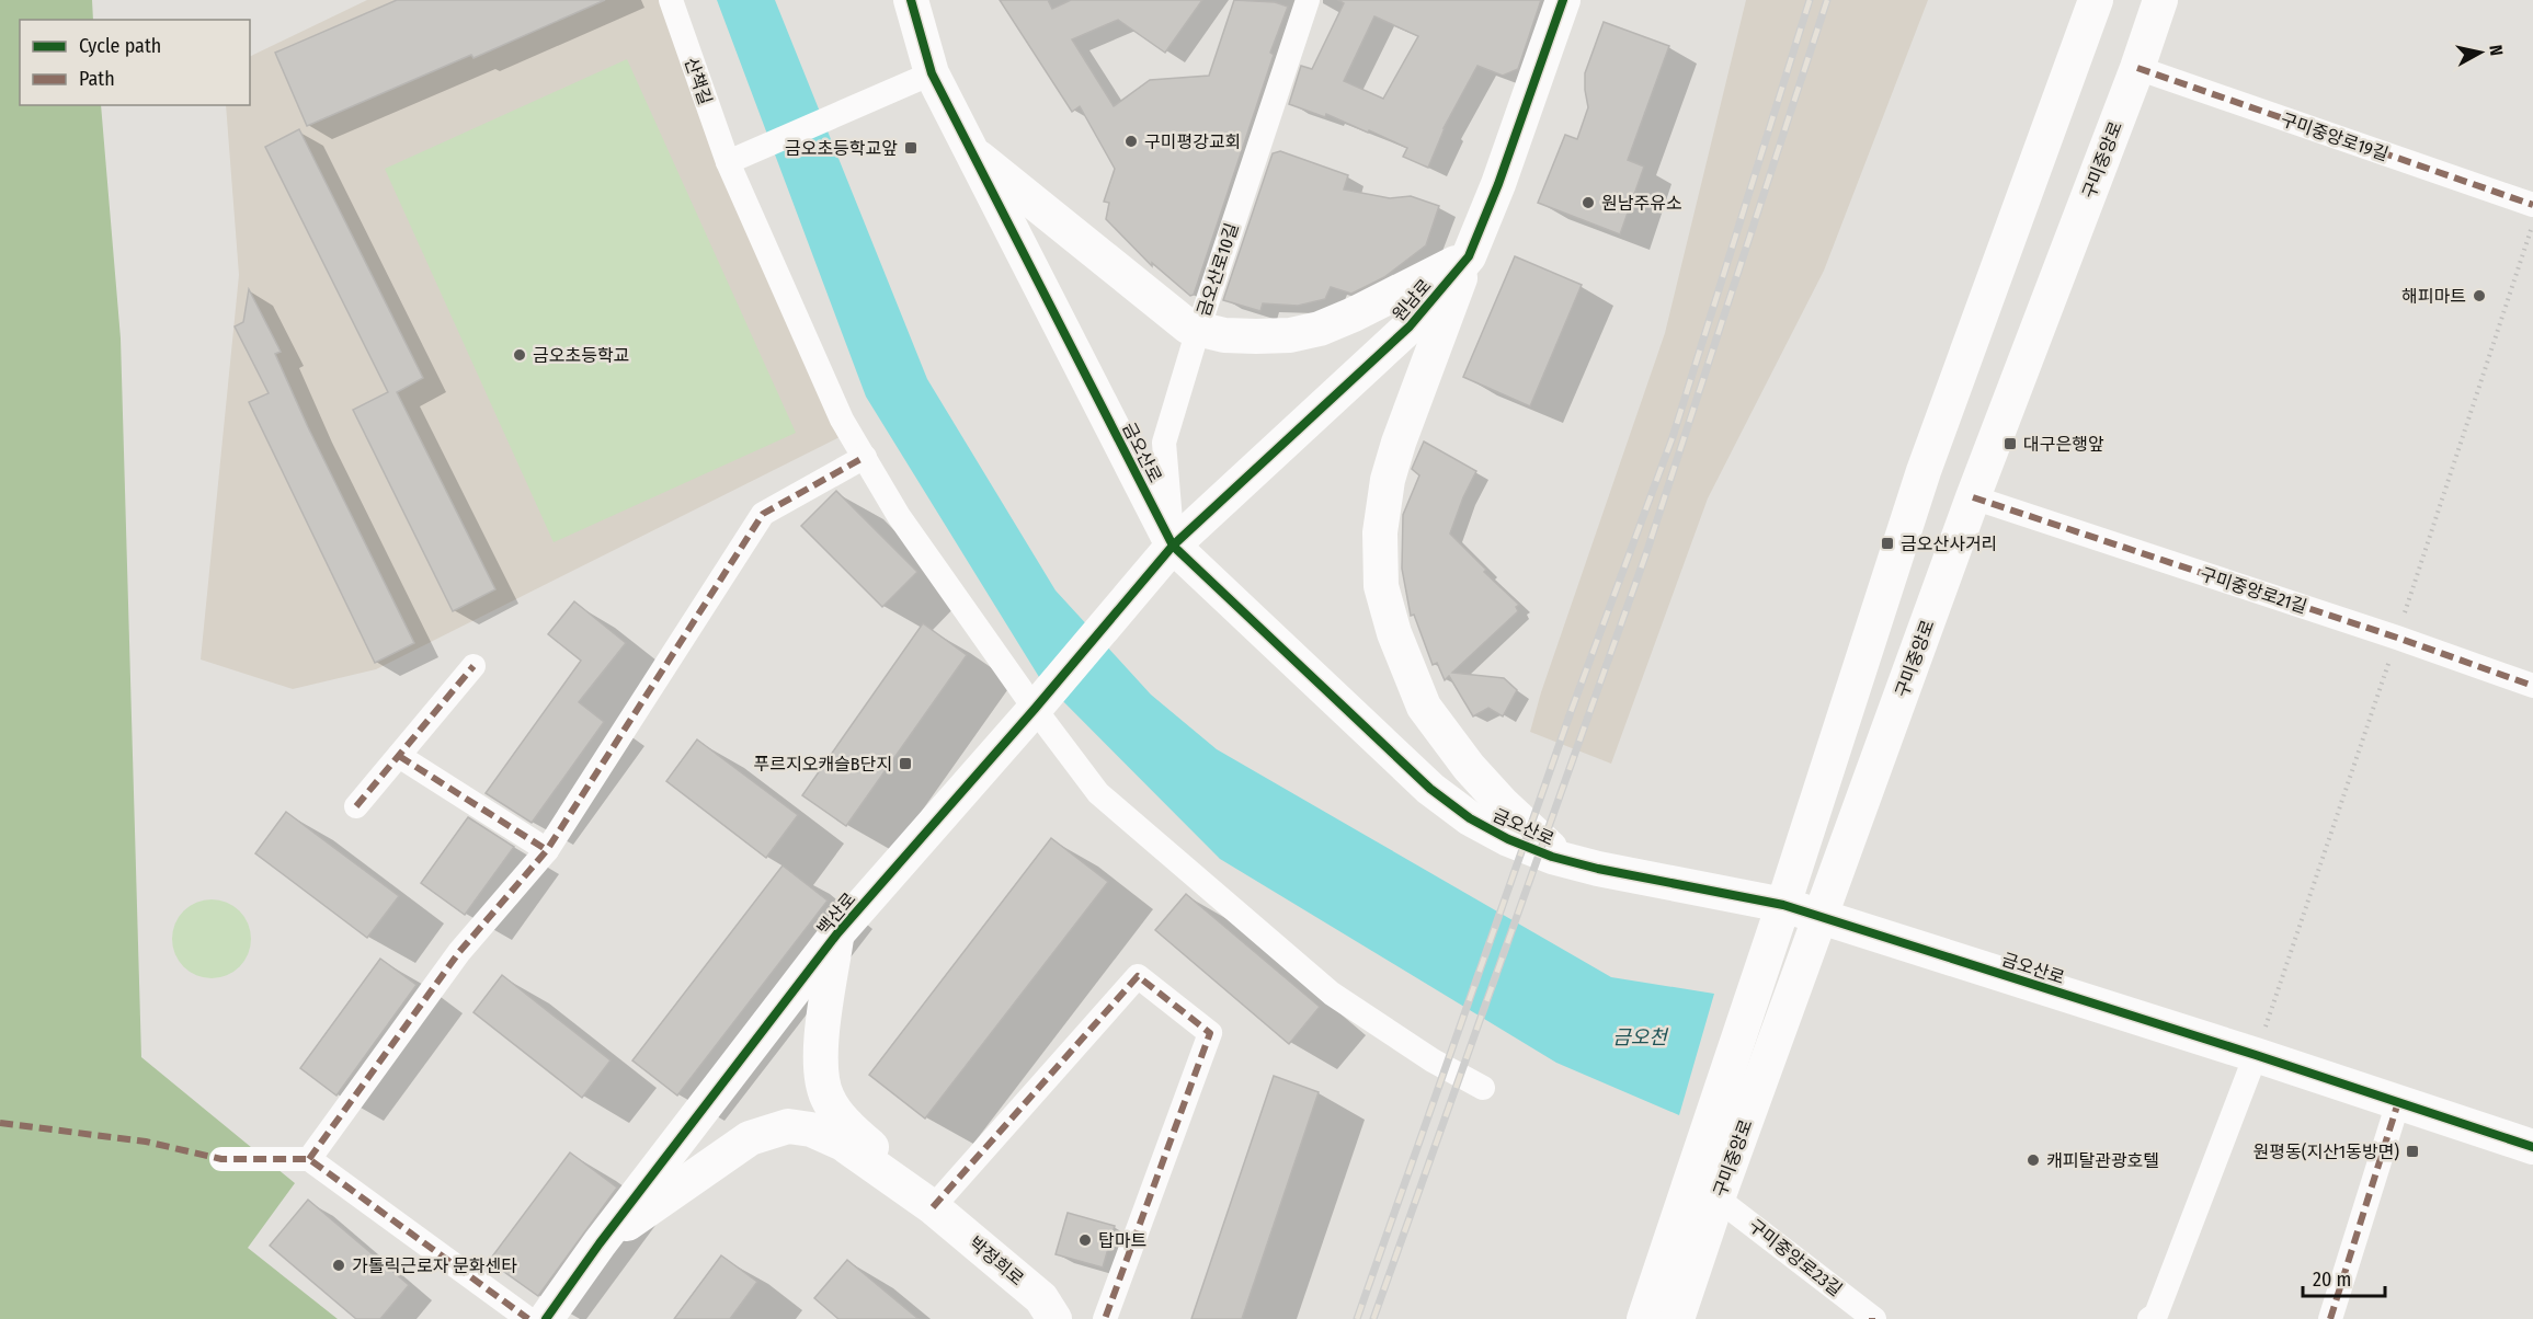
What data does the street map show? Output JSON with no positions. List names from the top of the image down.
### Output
{
  "streets": {
    "street": [
      "산책길",
      "구미중앙로19길",
      "구미중앙로",
      "금오산로10길",
      "원남로",
      "금오산로",
      "구미중앙로21길",
      "백산로",
      "구미중앙로23길",
      "박정희로"
    ]
  },
  "crossings": [
    ["산책길", "백산로"],
    ["구미중앙로19길", "구미중앙로"],
    ["구미중앙로", "금오산로"],
    ["구미중앙로", "구미중앙로21길"],
    ["구미중앙로", "구미중앙로23길"],
    ["금오산로10길", "원남로"],
    ["금오산로10길", "금오산로"],
    ["금오산로10길", "백산로"],
    ["원남로", "금오산로"],
    ["원남로", "백산로"],
    ["금오산로", "백산로"]
  ],
  "water": ["금오천"],
  "places": {
    "other": [
      "구미평강교회",
      "원남주유소",
      "해피마트",
      "금오초등학교",
      "캐피탈관광호텔",
      "탑마트",
      "가톨릭근로자 문화센타"
    ],
    "transit": [
      "금오초등학교앞",
      "대구은행앞",
      "금오산사거리",
      "푸르지오캐슬B단지",
      "원평동(지산1동방면)"
    ]
  },
  "legend": ["Cycle path", "Path"],
  "scale_bar": "20 m",
  "north": "right"
}
